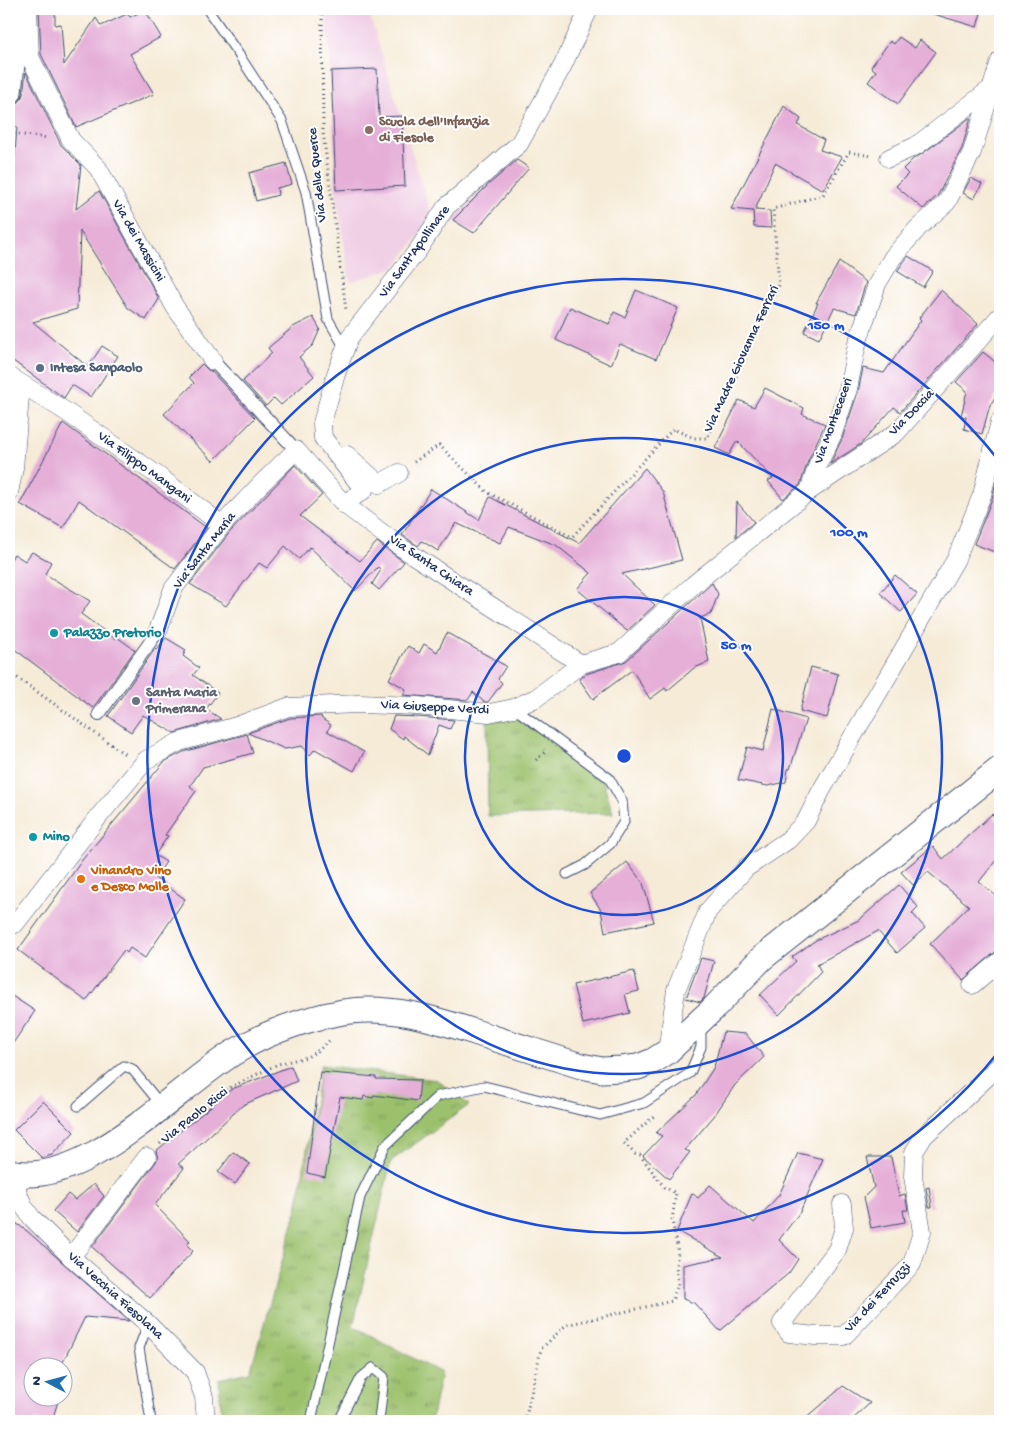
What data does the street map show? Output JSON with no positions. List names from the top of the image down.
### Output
{
  "streets": {
    "street": [
      "Via dei Massicini",
      "Via Sant'Apollinare",
      "Via Doccia",
      "Via Montececeri",
      "Via Filippo Mangani",
      "Via Santa Maria",
      "Via Santa Chiara",
      "Via Giuseppe Verdi",
      "Via Vecchia Fiesolana",
      "Via dei Ferruzzi"
    ],
    "path": ["Via della Querce", "Via Madre Giovanna Ferrari", "Via Paolo Ricci"]
  },
  "crossings": [
    ["Via della Querce", "Via Sant'Apollinare"],
    ["Via dei Massicini", "Via Santa Maria"],
    ["Via dei Massicini", "Via Santa Chiara"],
    ["Via Doccia", "Via Montececeri"],
    ["Via Doccia", "Via Giuseppe Verdi"],
    ["Via Montececeri", "Via Giuseppe Verdi"],
    ["Via Filippo Mangani", "Via Santa Maria"],
    ["Via Santa Maria", "Via Santa Chiara"],
    ["Via Santa Chiara", "Via Giuseppe Verdi"]
  ],
  "places": [
    "Scuola dell'Infanzia di Fiesole",
    "Intesa Sanpaolo",
    "Palazzo Pretorio",
    "Santa Maria Primerana",
    "Mino",
    "Vinandro Vino e Desco Molle"
  ],
  "north": "left",
  "rings": ["150 m", "100 m", "50 m"]
}
